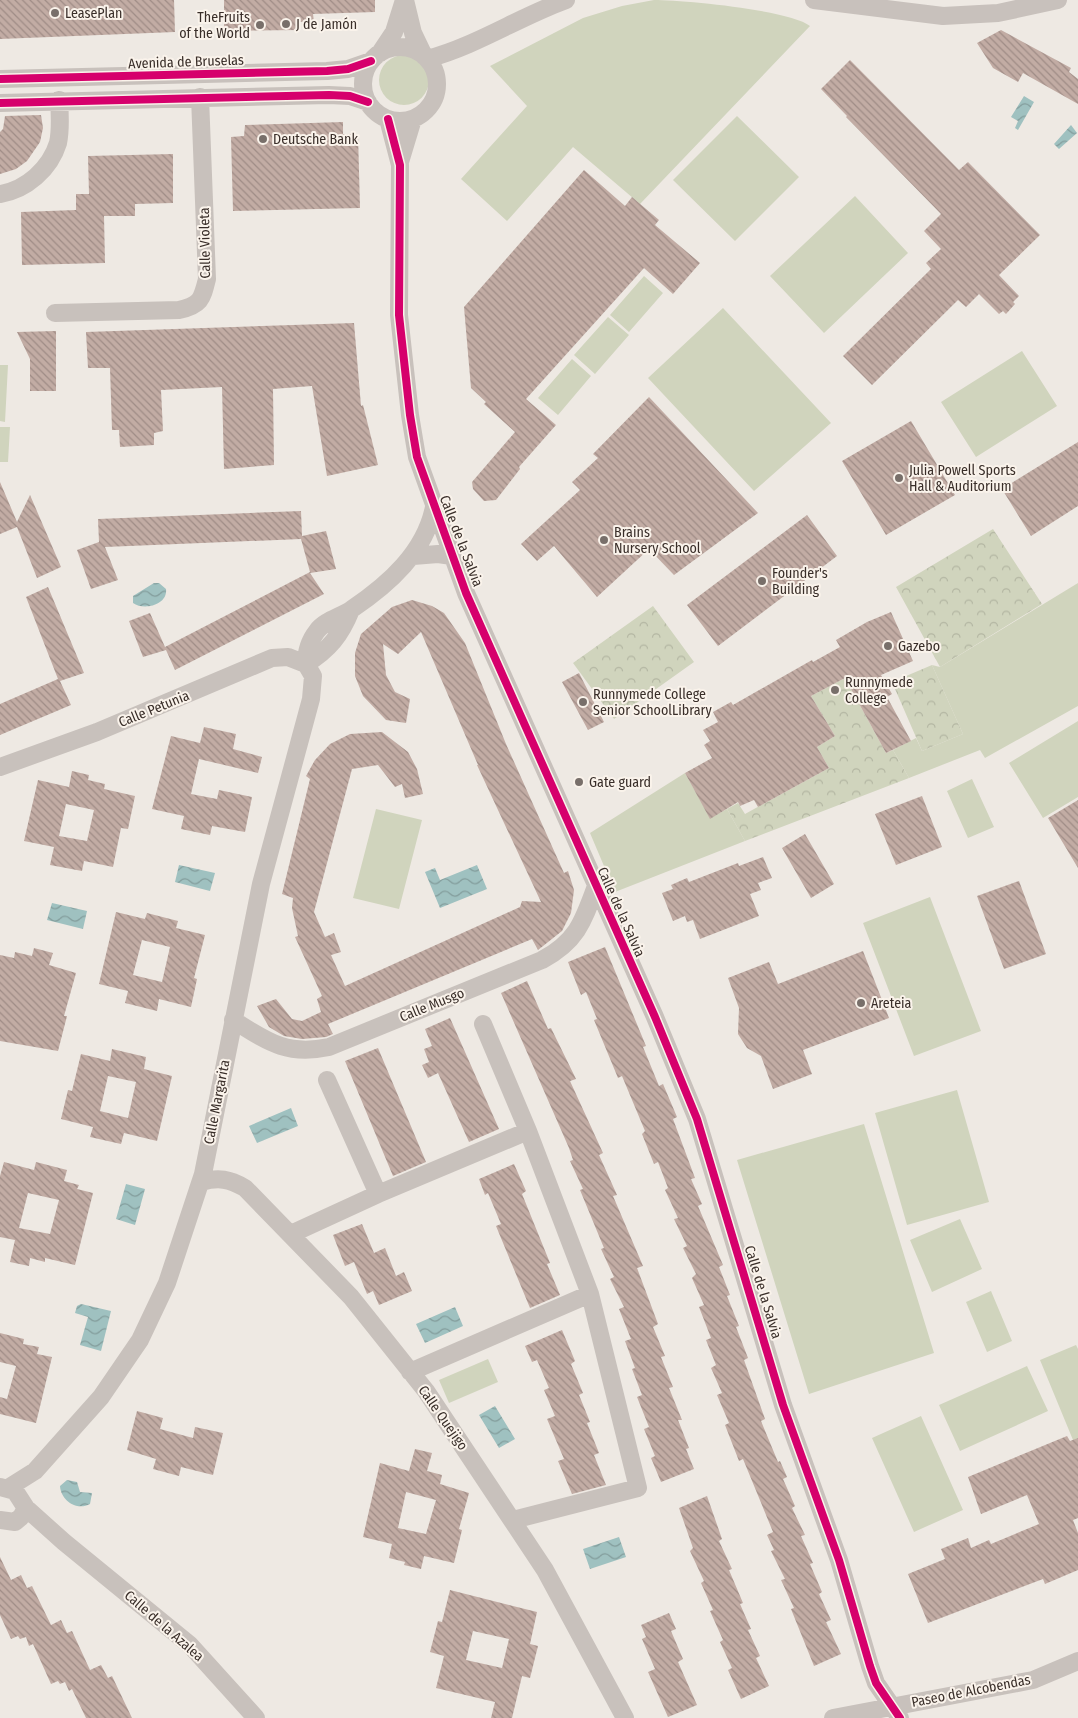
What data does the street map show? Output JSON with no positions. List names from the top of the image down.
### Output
{
  "streets": {
    "street": [
      "Avenida de Bruselas",
      "Calle Violeta",
      "Calle de la Salvia",
      "Calle Petunia",
      "Calle Musgo",
      "Calle Margarita",
      "Calle Quejigo",
      "Calle de la Azalea",
      "Paseo de Alcobendas"
    ]
  },
  "crossings": [
    ["Avenida de Bruselas", "Calle de la Salvia"],
    ["Calle de la Salvia", "Calle Musgo"],
    ["Calle de la Salvia", "Paseo de Alcobendas"],
    ["Calle Petunia", "Calle Margarita"],
    ["Calle Musgo", "Calle Margarita"],
    ["Calle Margarita", "Calle Quejigo"],
    ["Calle Margarita", "Calle de la Azalea"]
  ],
  "places": [
    "LeasePlan",
    "J de Jamón",
    "TheFruits of the World",
    "Deutsche Bank",
    "Julia Powell Sports Hall & Auditorium",
    "Brains Nursery School",
    "Founder's Building",
    "Gazebo",
    "Runnymede College",
    "Runnymede College Senior SchoolLibrary",
    "Gate guard",
    "Areteia"
  ]
}
